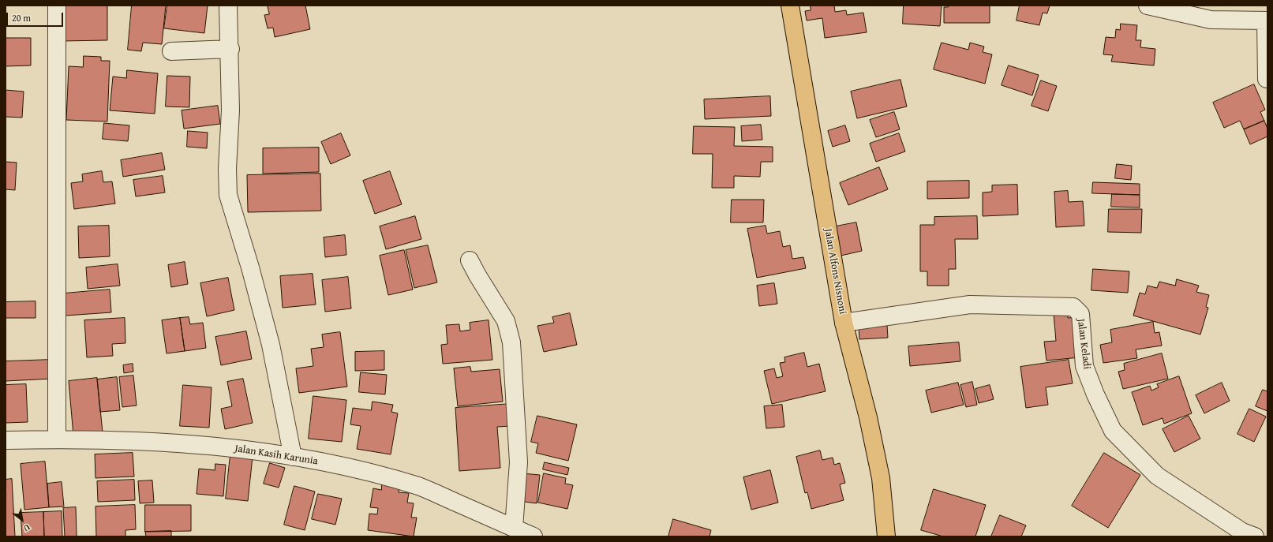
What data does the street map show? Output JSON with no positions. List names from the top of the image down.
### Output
{
  "streets": {
    "main road": ["Jalan Alfons Nisnoni"],
    "street": ["Jalan Keladi", "Jalan Kasih Karunia"]
  },
  "crossings": [
    ["Jalan Alfons Nisnoni", "Jalan Keladi"]
  ],
  "scale_bar": "20 m",
  "north": "bottom right"
}
